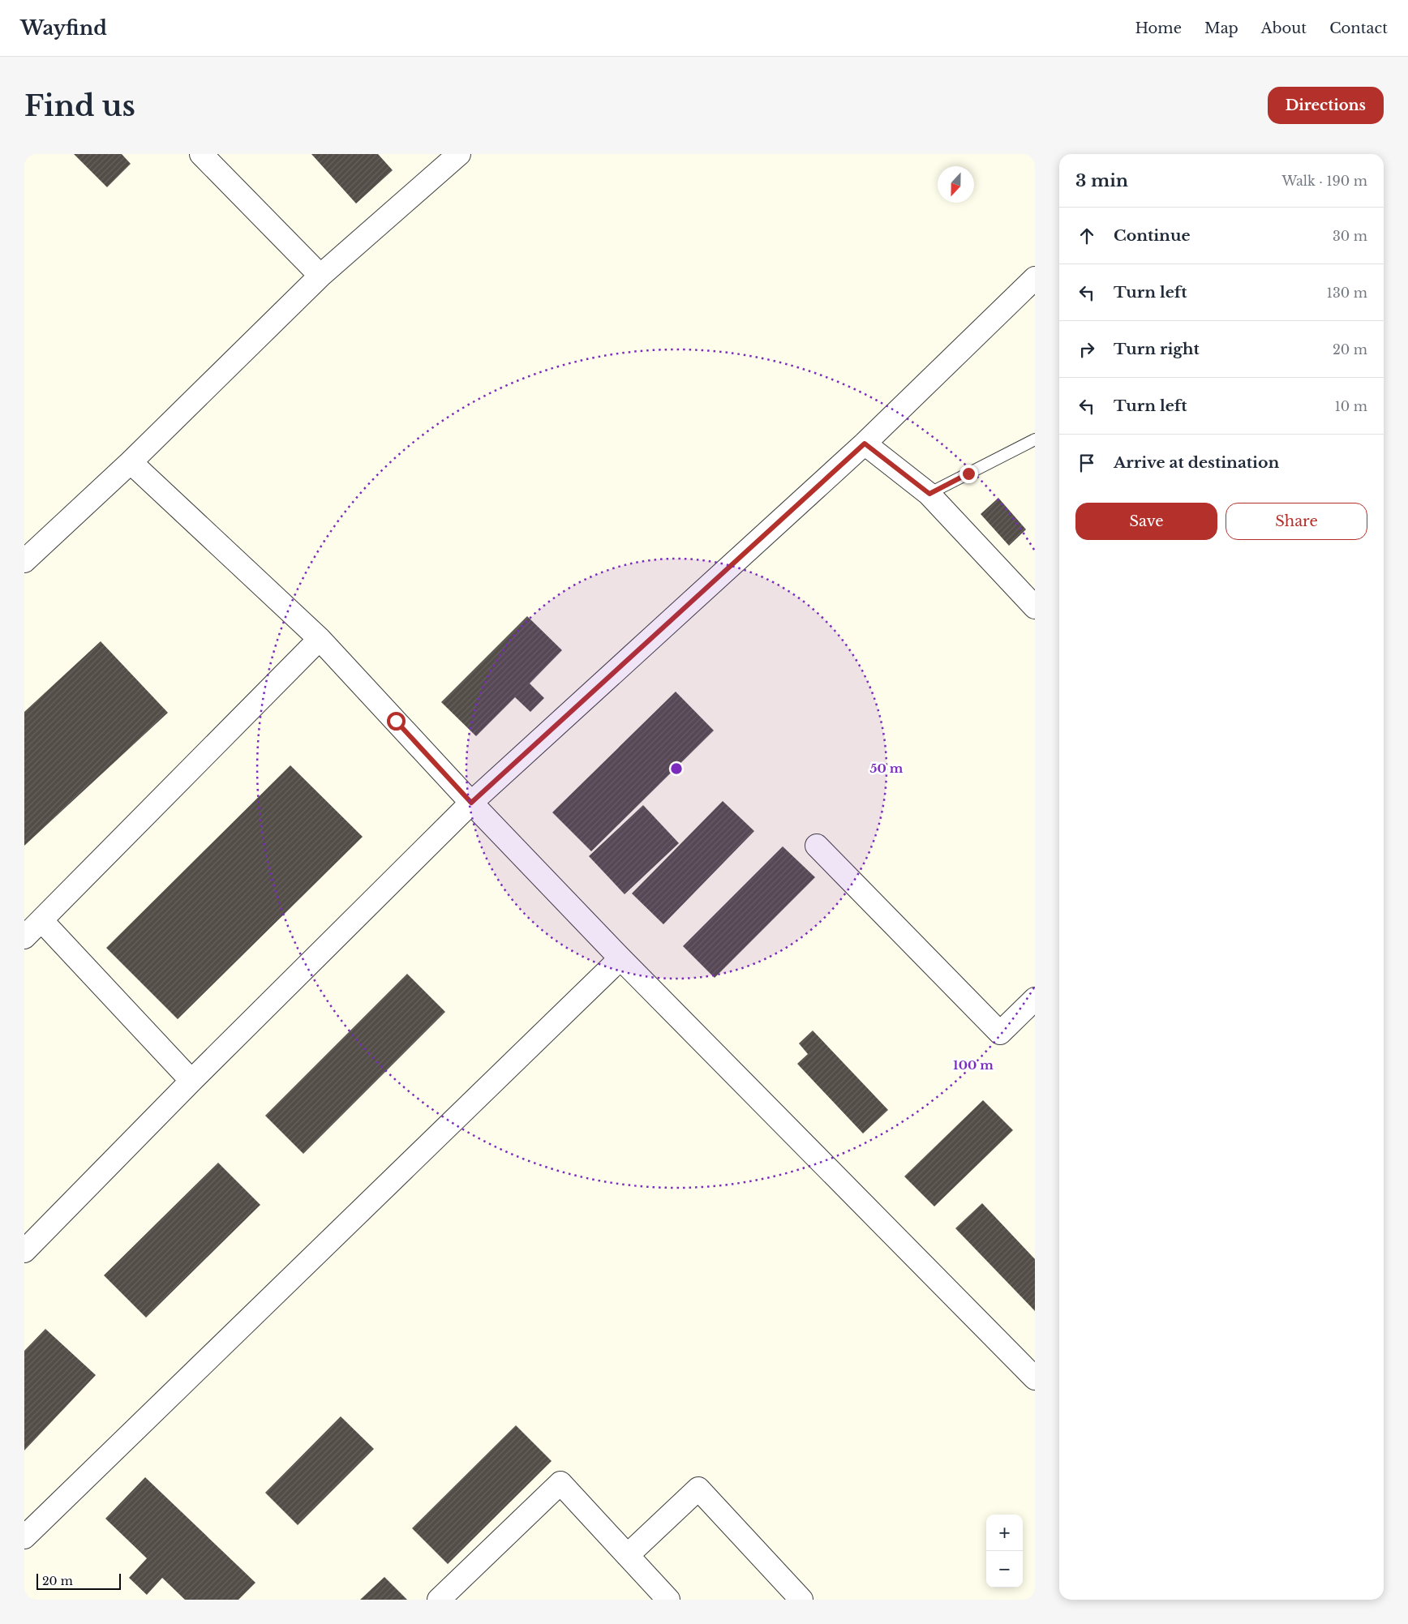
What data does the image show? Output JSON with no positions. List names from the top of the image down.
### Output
{
  "scale_bar": "20 m",
  "north": "bottom",
  "page": {
    "header": "Wayfind",
    "nav": [
      "Home",
      "Map",
      "About",
      "Contact"
    ],
    "buttons": [
      "Directions",
      ["Save", "Share"]
    ],
    "title": "Find us",
    "heading": ["3 min", "Walk · 190 m"],
    "list": [
      ["Continue", "30 m"],
      ["Turn left", "130 m"],
      ["Turn right", "20 m"],
      ["Turn left", "10 m"],
      "Arrive at destination"
    ],
    "map_buttons": ["+", "−"],
    "scale": "20 m"
  },
  "rings": ["50 m", "100 m"]
}
